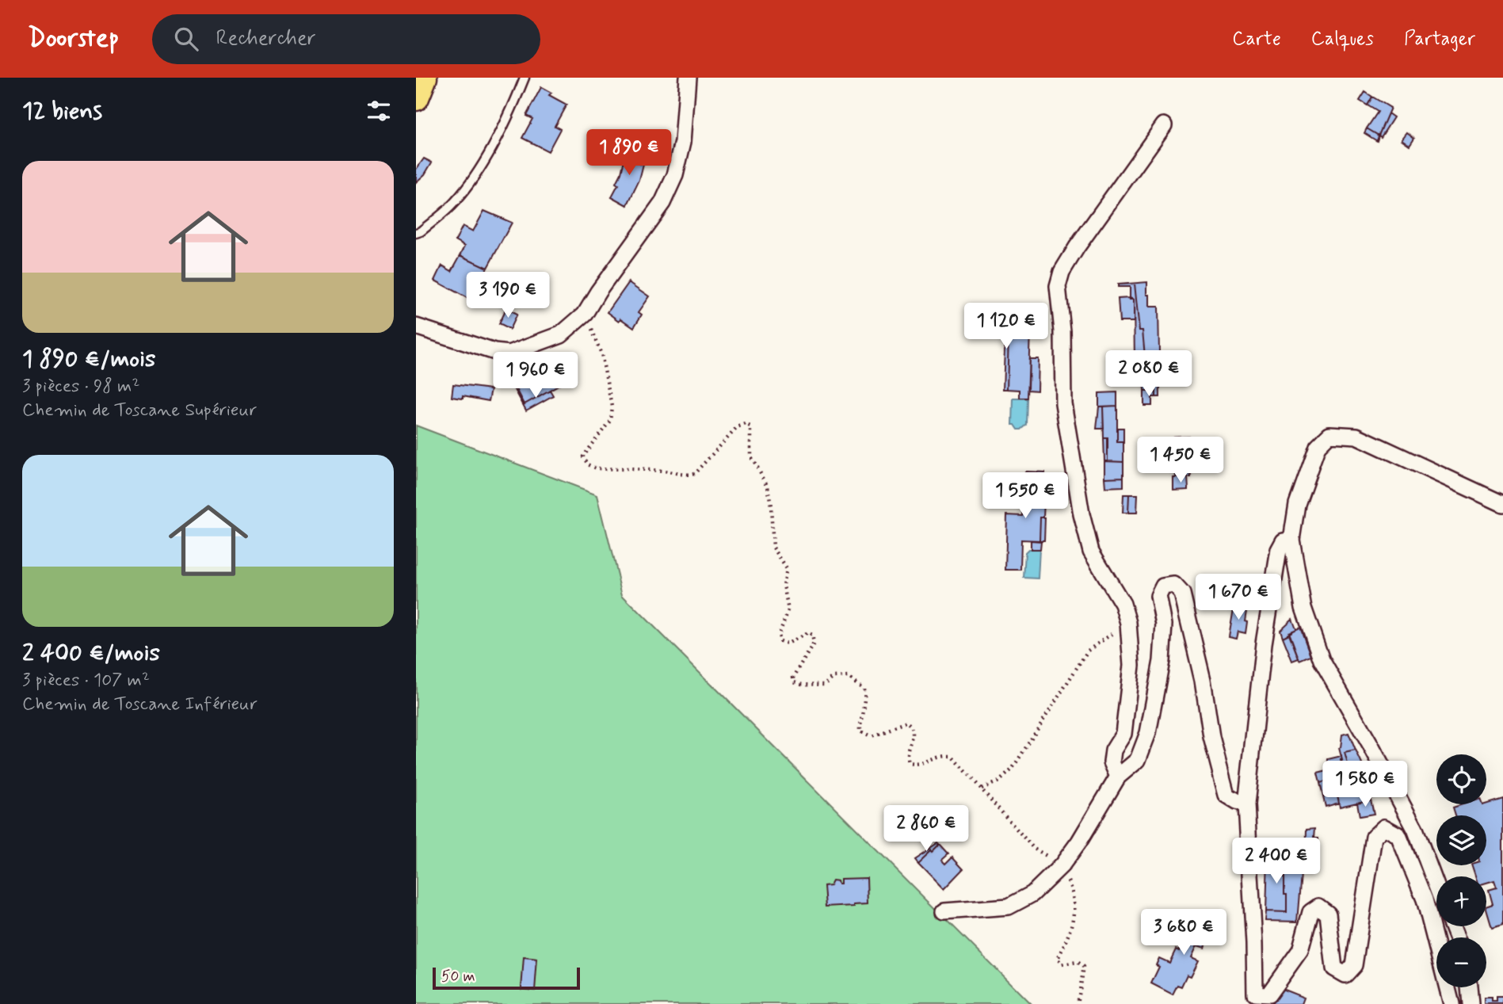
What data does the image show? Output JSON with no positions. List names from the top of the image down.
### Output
{
  "scale_bar": "50 m",
  "page": {
    "header": "Doorstep",
    "search": "Rechercher",
    "nav": ["Carte", "Calques", "Partager"],
    "heading": "12 biens",
    "price": [
      "1 890 €",
      "3 190 €",
      "1 120 €",
      "2 080 €",
      "1 960 €",
      "1 450 €",
      "1 550 €",
      "1 670 €",
      "1 580 €",
      "2 860 €",
      "2 400 €",
      "3 680 €"
    ],
    "list": [
      {
        "name": "1 890 €/mois",
        "note": "3 pièces · 98 m² · Chemin de Toscane Supérieur"
      },
      {
        "name": "2 400 €/mois",
        "note": "3 pièces · 107 m² · Chemin de Toscane Inférieur"
      }
    ],
    "map_buttons": ["+", "−"],
    "scale": "50 m"
  }
}
